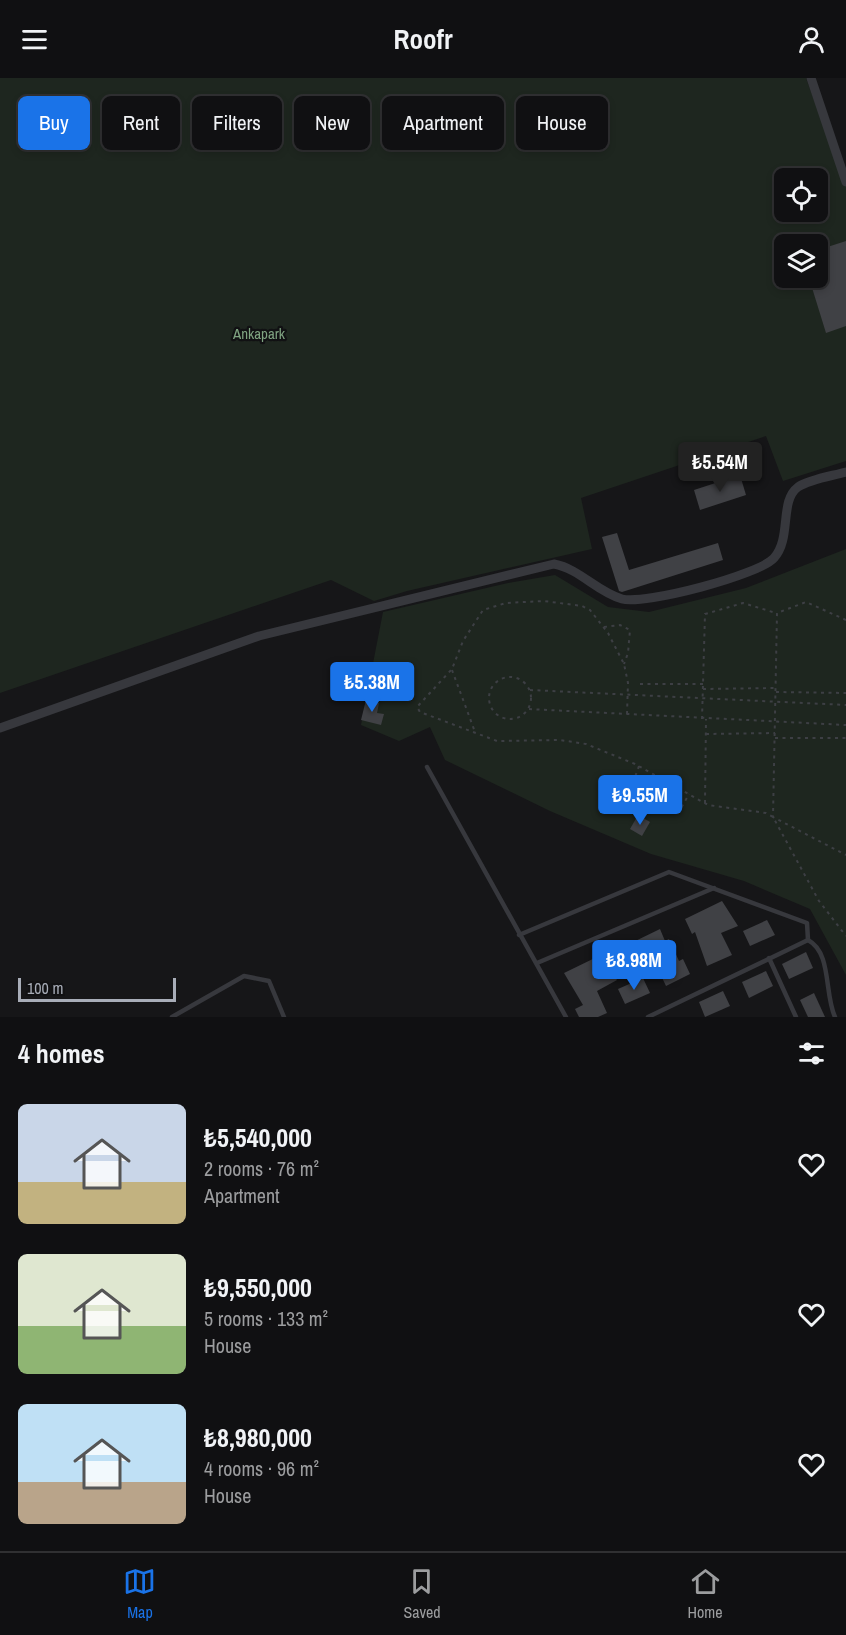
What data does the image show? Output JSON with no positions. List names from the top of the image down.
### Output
{
  "parks": ["Ankapark"],
  "scale_bar": "100 m",
  "page": {
    "header": "Roofr",
    "chip": [
      "Buy",
      "Rent",
      "Filters",
      "New",
      "Apartment",
      "House"
    ],
    "price": [
      "₺5.54M",
      "₺5.38M",
      "₺9.55M",
      "₺8.98M"
    ],
    "scale": "100 m",
    "heading": "4 homes",
    "list": [
      {
        "name": "₺5,540,000",
        "note": "2 rooms · 76 m² · Apartment"
      },
      {
        "name": "₺9,550,000",
        "note": "5 rooms · 133 m² · House"
      },
      {
        "name": "₺8,980,000",
        "note": "4 rooms · 96 m² · House"
      }
    ],
    "tabs": ["Map", "Saved", "Home"]
  }
}
